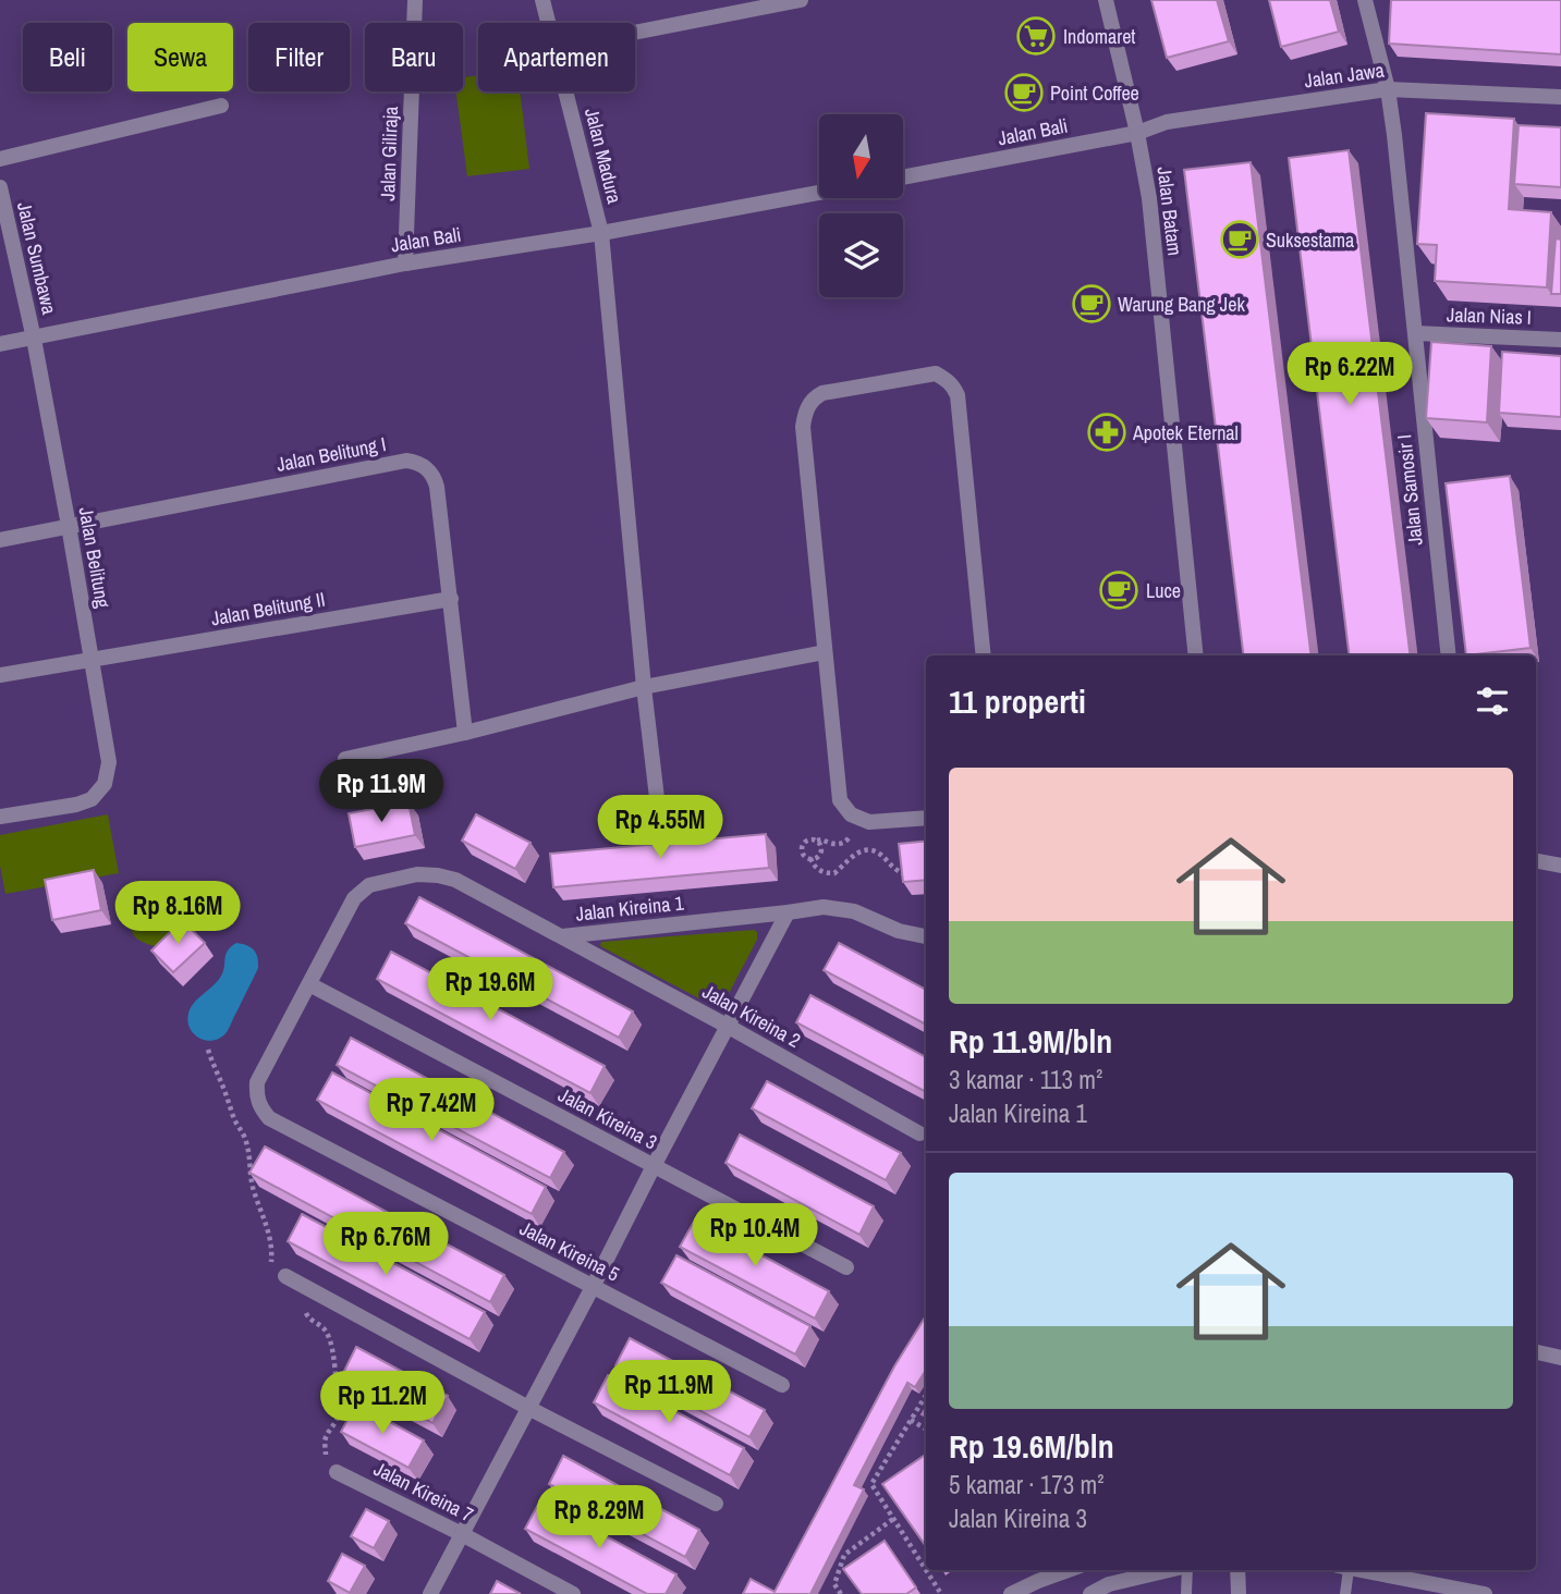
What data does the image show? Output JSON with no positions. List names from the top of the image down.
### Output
{
  "streets": {
    "street": [
      "Jalan Jawa",
      "Jalan Bali",
      "Jalan Giliraja",
      "Jalan Madura",
      "Jalan Batam",
      "Jalan Sumbawa",
      "Jalan Nias I",
      "Jalan Belitung I",
      "Jalan Samosir I",
      "Jalan Belitung",
      "Jalan Belitung II",
      "Jalan Kireina 1",
      "Jalan Kireina 2",
      "Jalan Kireina 3",
      "Jalan Kireina 5",
      "Jalan Kireina 7"
    ]
  },
  "crossings": [
    ["Jalan Jawa", "Jalan Bali"],
    ["Jalan Jawa", "Jalan Batam"],
    ["Jalan Jawa", "Jalan Samosir I"],
    ["Jalan Bali", "Jalan Giliraja"],
    ["Jalan Bali", "Jalan Madura"],
    ["Jalan Bali", "Jalan Batam"],
    ["Jalan Bali", "Jalan Sumbawa"],
    ["Jalan Bali", "Jalan Belitung"],
    ["Jalan Sumbawa", "Jalan Belitung"],
    ["Jalan Nias I", "Jalan Samosir I"],
    ["Jalan Belitung I", "Jalan Belitung"],
    ["Jalan Belitung I", "Jalan Belitung II"],
    ["Jalan Belitung", "Jalan Belitung II"],
    ["Jalan Kireina 1", "Jalan Kireina 2"],
    ["Jalan Kireina 1", "Jalan Kireina 3"],
    ["Jalan Kireina 1", "Jalan Kireina 5"],
    ["Jalan Kireina 3", "Jalan Kireina 5"]
  ],
  "places": {
    "supermarket": ["Indomaret"],
    "cafe": [
      "Point Coffee",
      "Suksestama",
      "Warung Bang Jek",
      "Luce"
    ],
    "pharmacy": ["Apotek Eternal"]
  },
  "north": "bottom",
  "page": {
    "chip": [
      "Beli",
      "Sewa",
      "Filter",
      "Baru",
      "Apartemen"
    ],
    "price": [
      "Rp 6.22M",
      "Rp 11.9M",
      "Rp 4.55M",
      "Rp 8.16M",
      "Rp 19.6M",
      "Rp 7.42M",
      "Rp 10.4M",
      "Rp 6.76M",
      "Rp 11.9M",
      "Rp 11.2M",
      "Rp 8.29M"
    ],
    "heading": "11 properti",
    "list": [
      {
        "name": "Rp 11.9M/bln",
        "note": "3 kamar · 113 m² · Jalan Kireina 1"
      },
      {
        "name": "Rp 19.6M/bln",
        "note": "5 kamar · 173 m² · Jalan Kireina 3"
      }
    ]
  }
}
